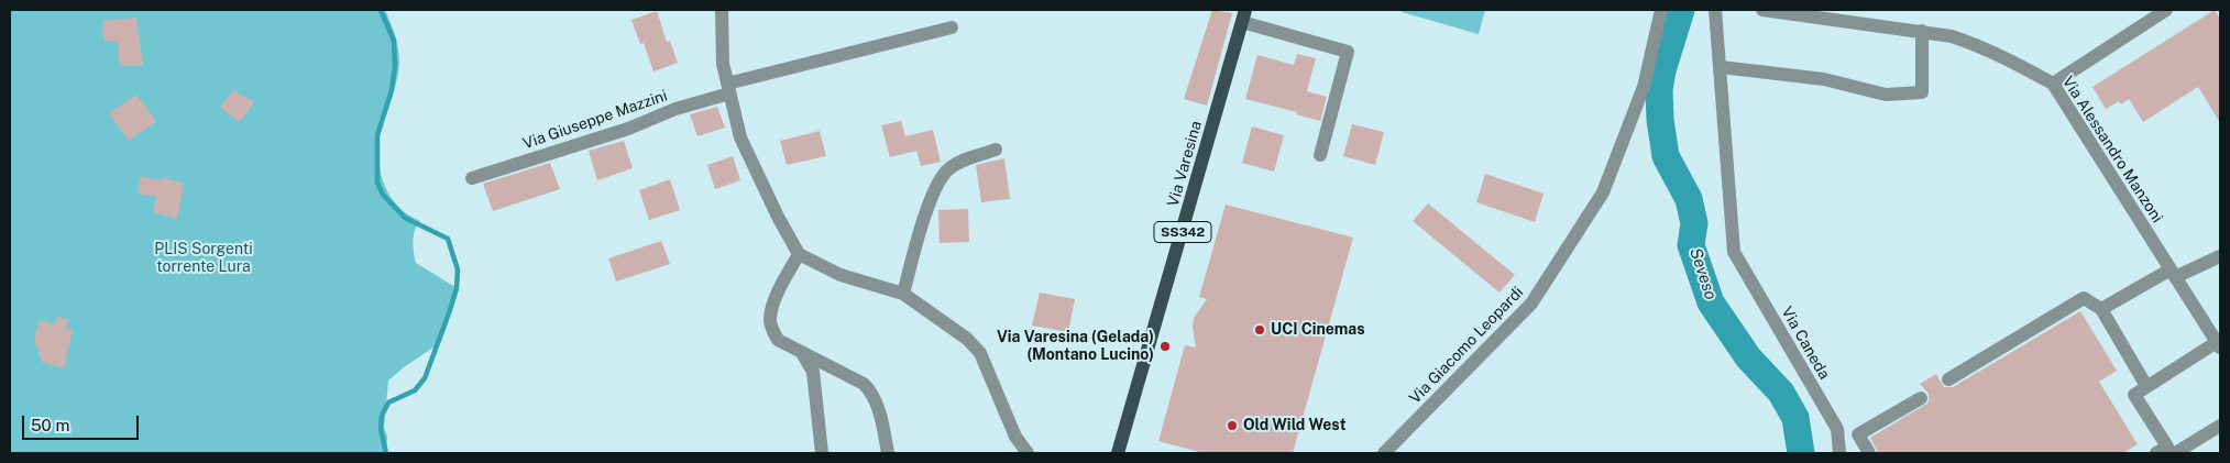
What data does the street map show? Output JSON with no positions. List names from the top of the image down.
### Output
{
  "streets": {
    "main road": ["Via Varesina", "SS342"],
    "street": [
      "Via Giuseppe Mazzini",
      "Via Alessandro Manzoni",
      "Via Caneda",
      "Via Giacomo Leopardi"
    ]
  },
  "water": ["Seveso"],
  "parks": ["PLIS Sorgenti torrente Lura"],
  "places": ["UCI Cinemas", "Via Varesina (Gelada) (Montano Lucino)", "Old Wild West"],
  "scale_bar": "50 m"
}
